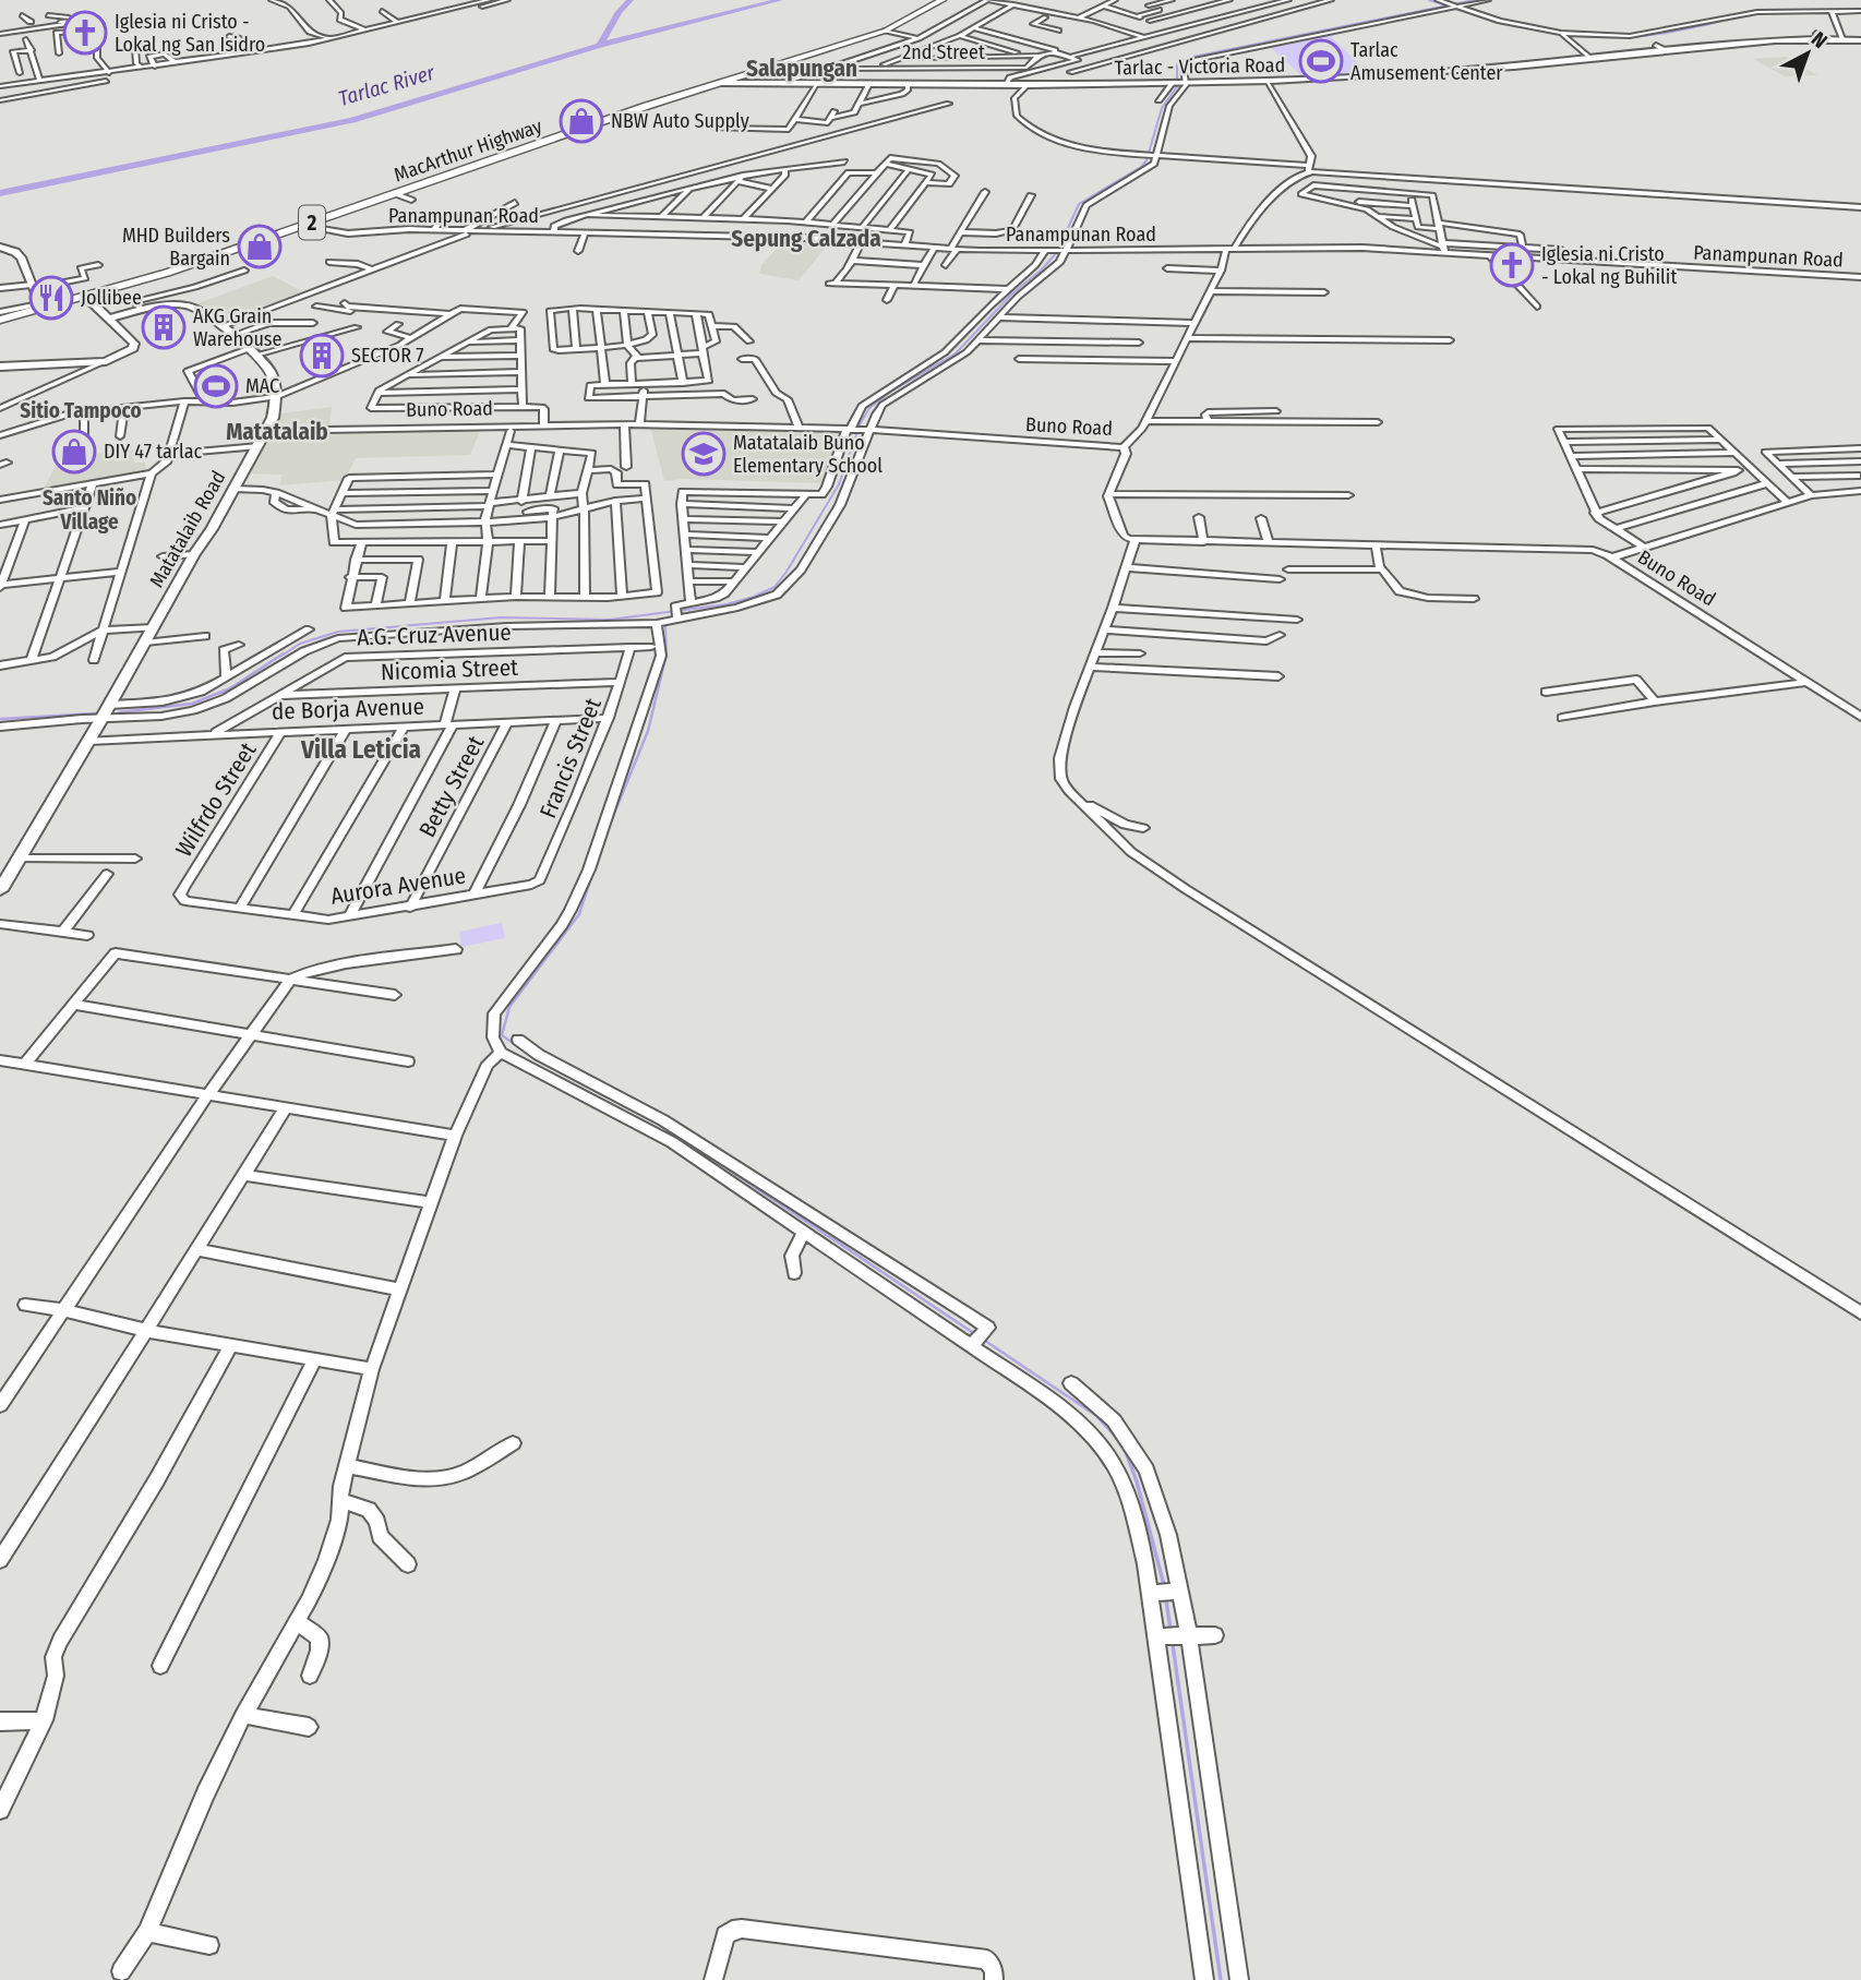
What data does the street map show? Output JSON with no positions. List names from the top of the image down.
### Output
{
  "streets": {
    "highway": ["MacArthur Highway", "2"],
    "main road": ["Tarlac - Victoria Road", "Matatalaib Road"],
    "street": [
      "2nd Street",
      "Panampunan Road",
      "Buno Road",
      "A.G. Cruz Avenue",
      "Nicomia Street",
      "de Borja Avenue",
      "Francis Street",
      "Betty Street",
      "Wilfrdo Street",
      "Aurora Avenue"
    ]
  },
  "crossings": [
    ["Tarlac - Victoria Road", "MacArthur Highway"],
    ["MacArthur Highway", "Panampunan Road"],
    ["Buno Road", "Matatalaib Road"],
    ["Matatalaib Road", "de Borja Avenue"],
    ["A.G. Cruz Avenue", "Nicomia Street"],
    ["A.G. Cruz Avenue", "de Borja Avenue"],
    ["A.G. Cruz Avenue", "Francis Street"],
    ["Nicomia Street", "Francis Street"],
    ["de Borja Avenue", "Francis Street"],
    ["de Borja Avenue", "Betty Street"],
    ["de Borja Avenue", "Wilfrdo Street"],
    ["Francis Street", "Aurora Avenue"],
    ["Betty Street", "Aurora Avenue"],
    ["Wilfrdo Street", "Aurora Avenue"]
  ],
  "districts": [
    "Salapungan",
    "Sepung Calzada",
    "Sitio Tampoco",
    "Matatalaib",
    "Santo Niño Village",
    "Villa Leticia"
  ],
  "water": ["Tarlac River"],
  "places": {
    "church": ["Iglesia ni Cristo - Lokal ng San Isidro", "Iglesia ni Cristo - Lokal ng Buhilit"],
    "sports": ["Tarlac Amusement Center", "MAC"],
    "shop": ["NBW Auto Supply", "MHD Builders Bargain", "DIY 47 tarlac"],
    "restaurant": ["Jollibee"],
    "building": ["AKG Grain Warehouse", "SECTOR 7"],
    "school or university": ["Matatalaib Buno Elementary School"]
  },
  "north": "top right"
}
